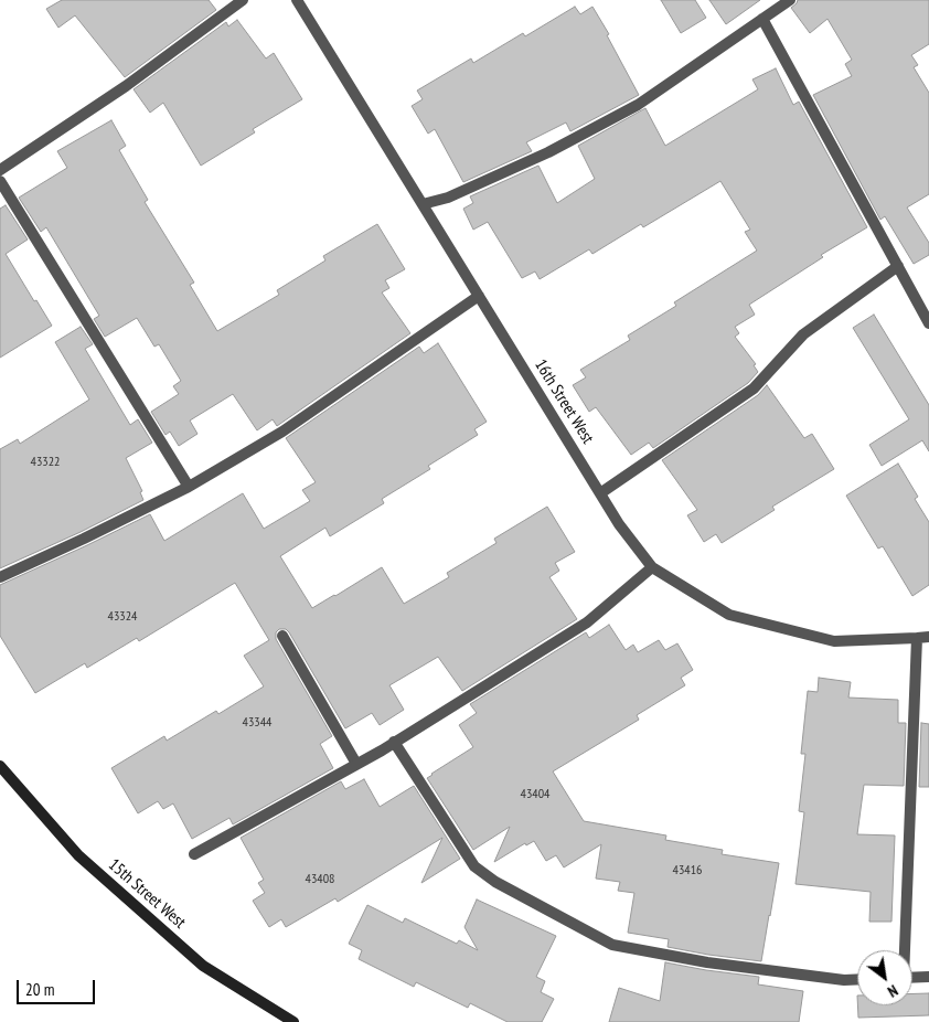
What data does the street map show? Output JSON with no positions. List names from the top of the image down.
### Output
{
  "streets": {
    "street": ["16th Street West", "15th Street West"]
  },
  "house_numbers": [
    "43322",
    "43324",
    "43344",
    "43404",
    "43416",
    "43408"
  ],
  "scale_bar": "20 m",
  "north": "bottom right"
}
